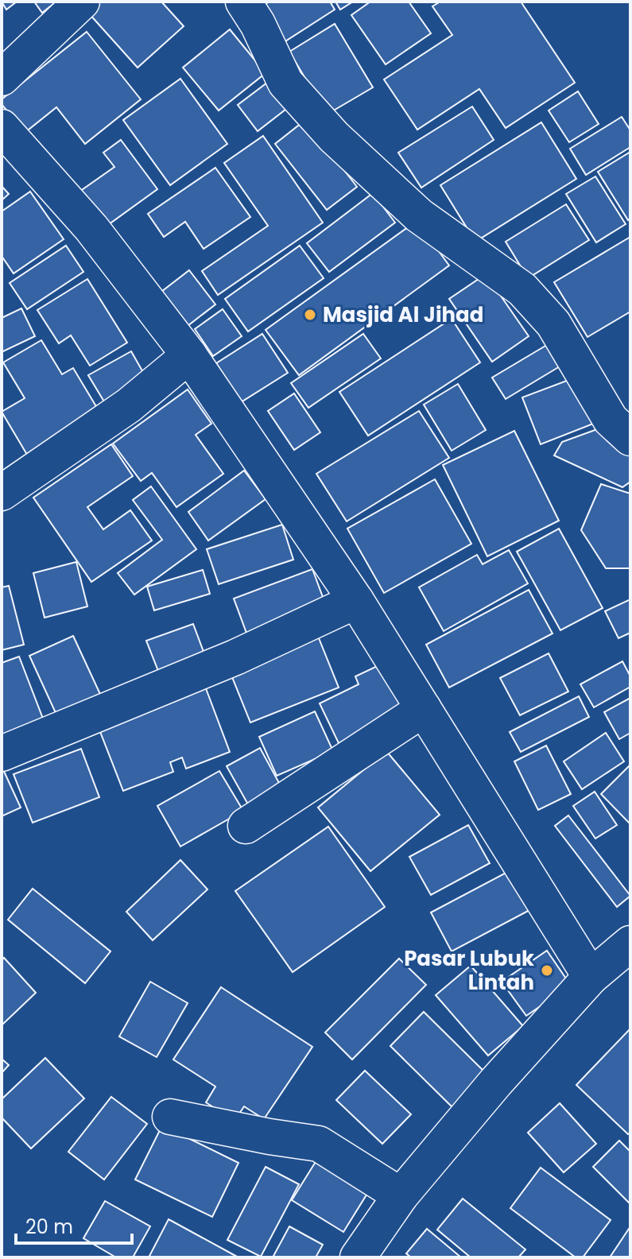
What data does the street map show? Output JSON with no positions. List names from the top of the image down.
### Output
{
  "places": ["Masjid Al Jihad", "Pasar Lubuk Lintah"],
  "scale_bar": "20 m"
}
